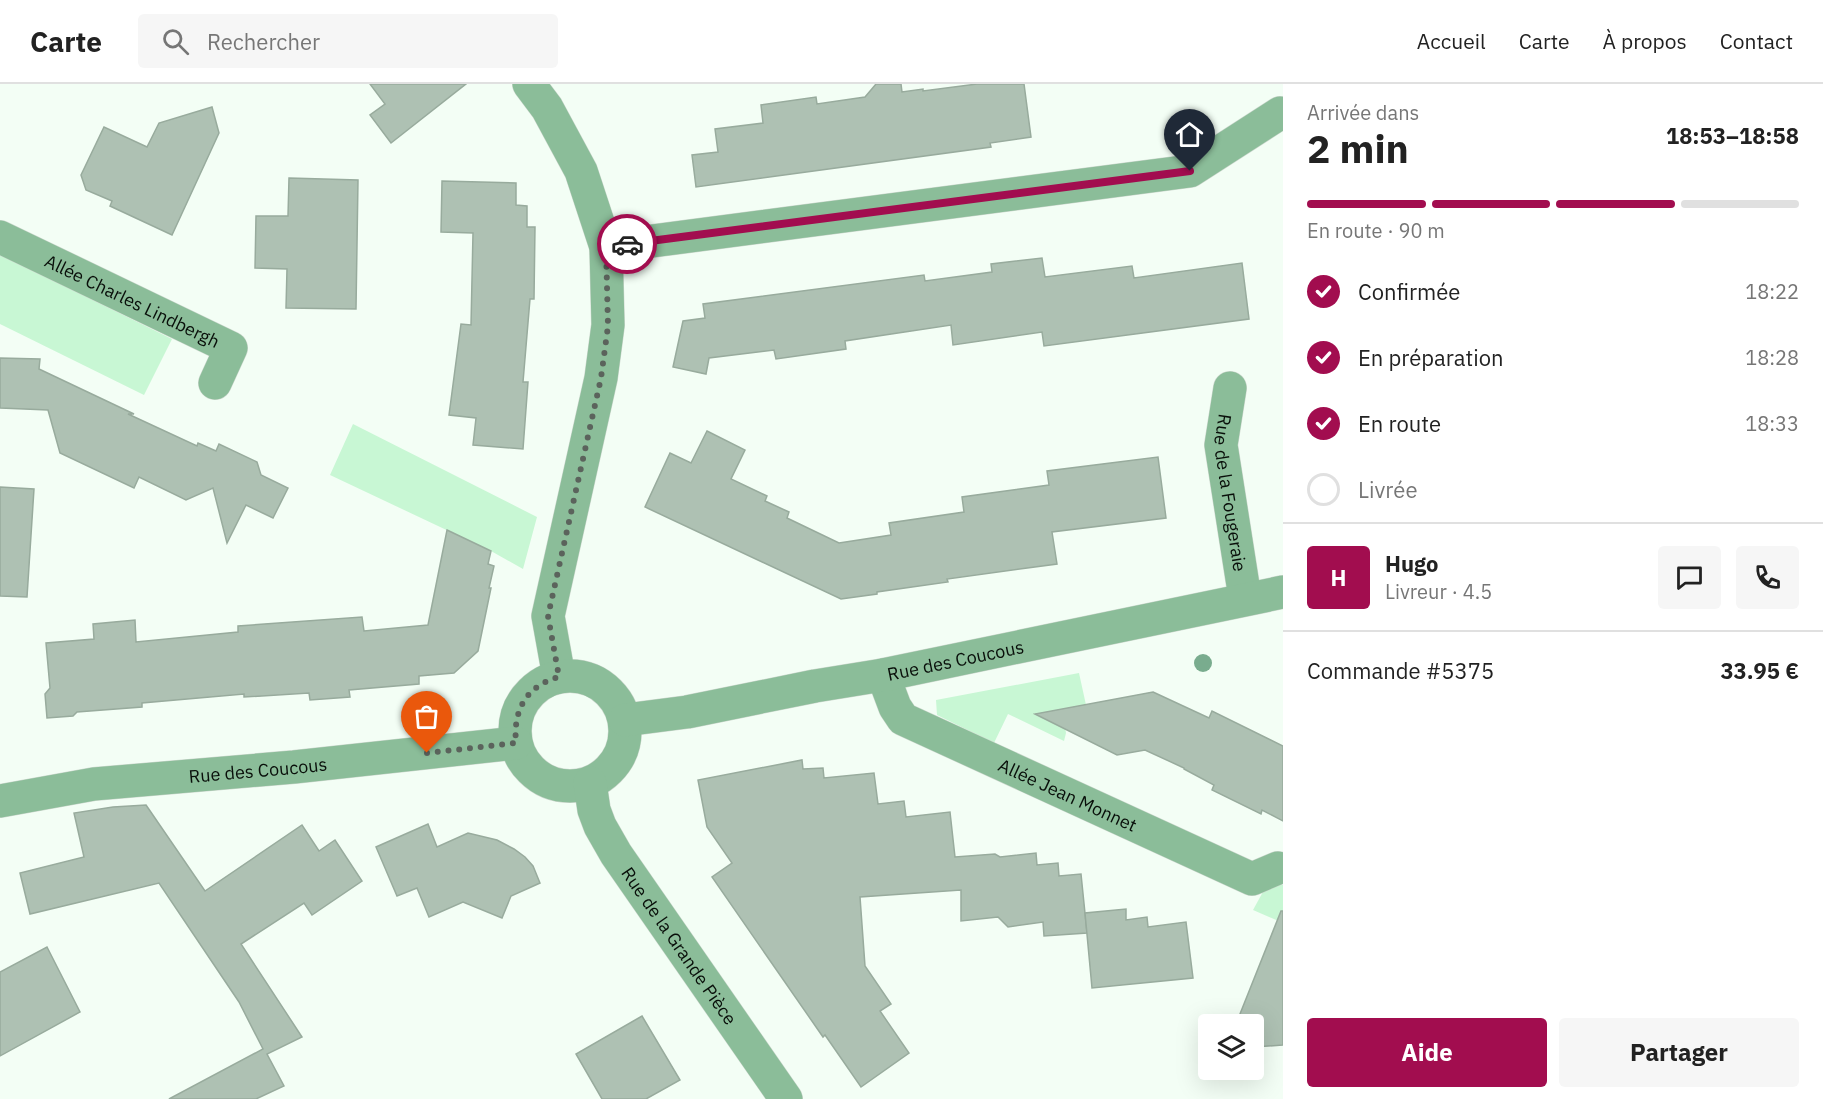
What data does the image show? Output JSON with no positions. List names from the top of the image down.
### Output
{
  "streets": {
    "street": [
      "Allée Charles Lindbergh",
      "Rue de la Fougeraie",
      "Rue des Coucous",
      "Allée Jean Monnet",
      "Rue de la Grande Pièce"
    ]
  },
  "crossings": [
    ["Rue de la Fougeraie", "Rue des Coucous"],
    ["Rue des Coucous", "Allée Jean Monnet"],
    ["Rue des Coucous", "Rue de la Grande Pièce"]
  ],
  "page": {
    "header": "Carte",
    "search": "Rechercher",
    "nav": [
      "Accueil",
      "Carte",
      "À propos",
      "Contact"
    ],
    "heading": ["2 min", "Arrivée dans", "18:53–18:58"],
    "panel": [
      "Hugo",
      "Livreur · 4.5",
      "Commande #5375",
      "33.95 €"
    ],
    "bar": "En route · 90 m",
    "list": [
      ["Confirmée", "18:22"],
      ["En préparation", "18:28"],
      ["En route", "18:33"],
      "Livrée"
    ],
    "round": "H",
    "buttons": ["Aide", "Partager"]
  }
}
